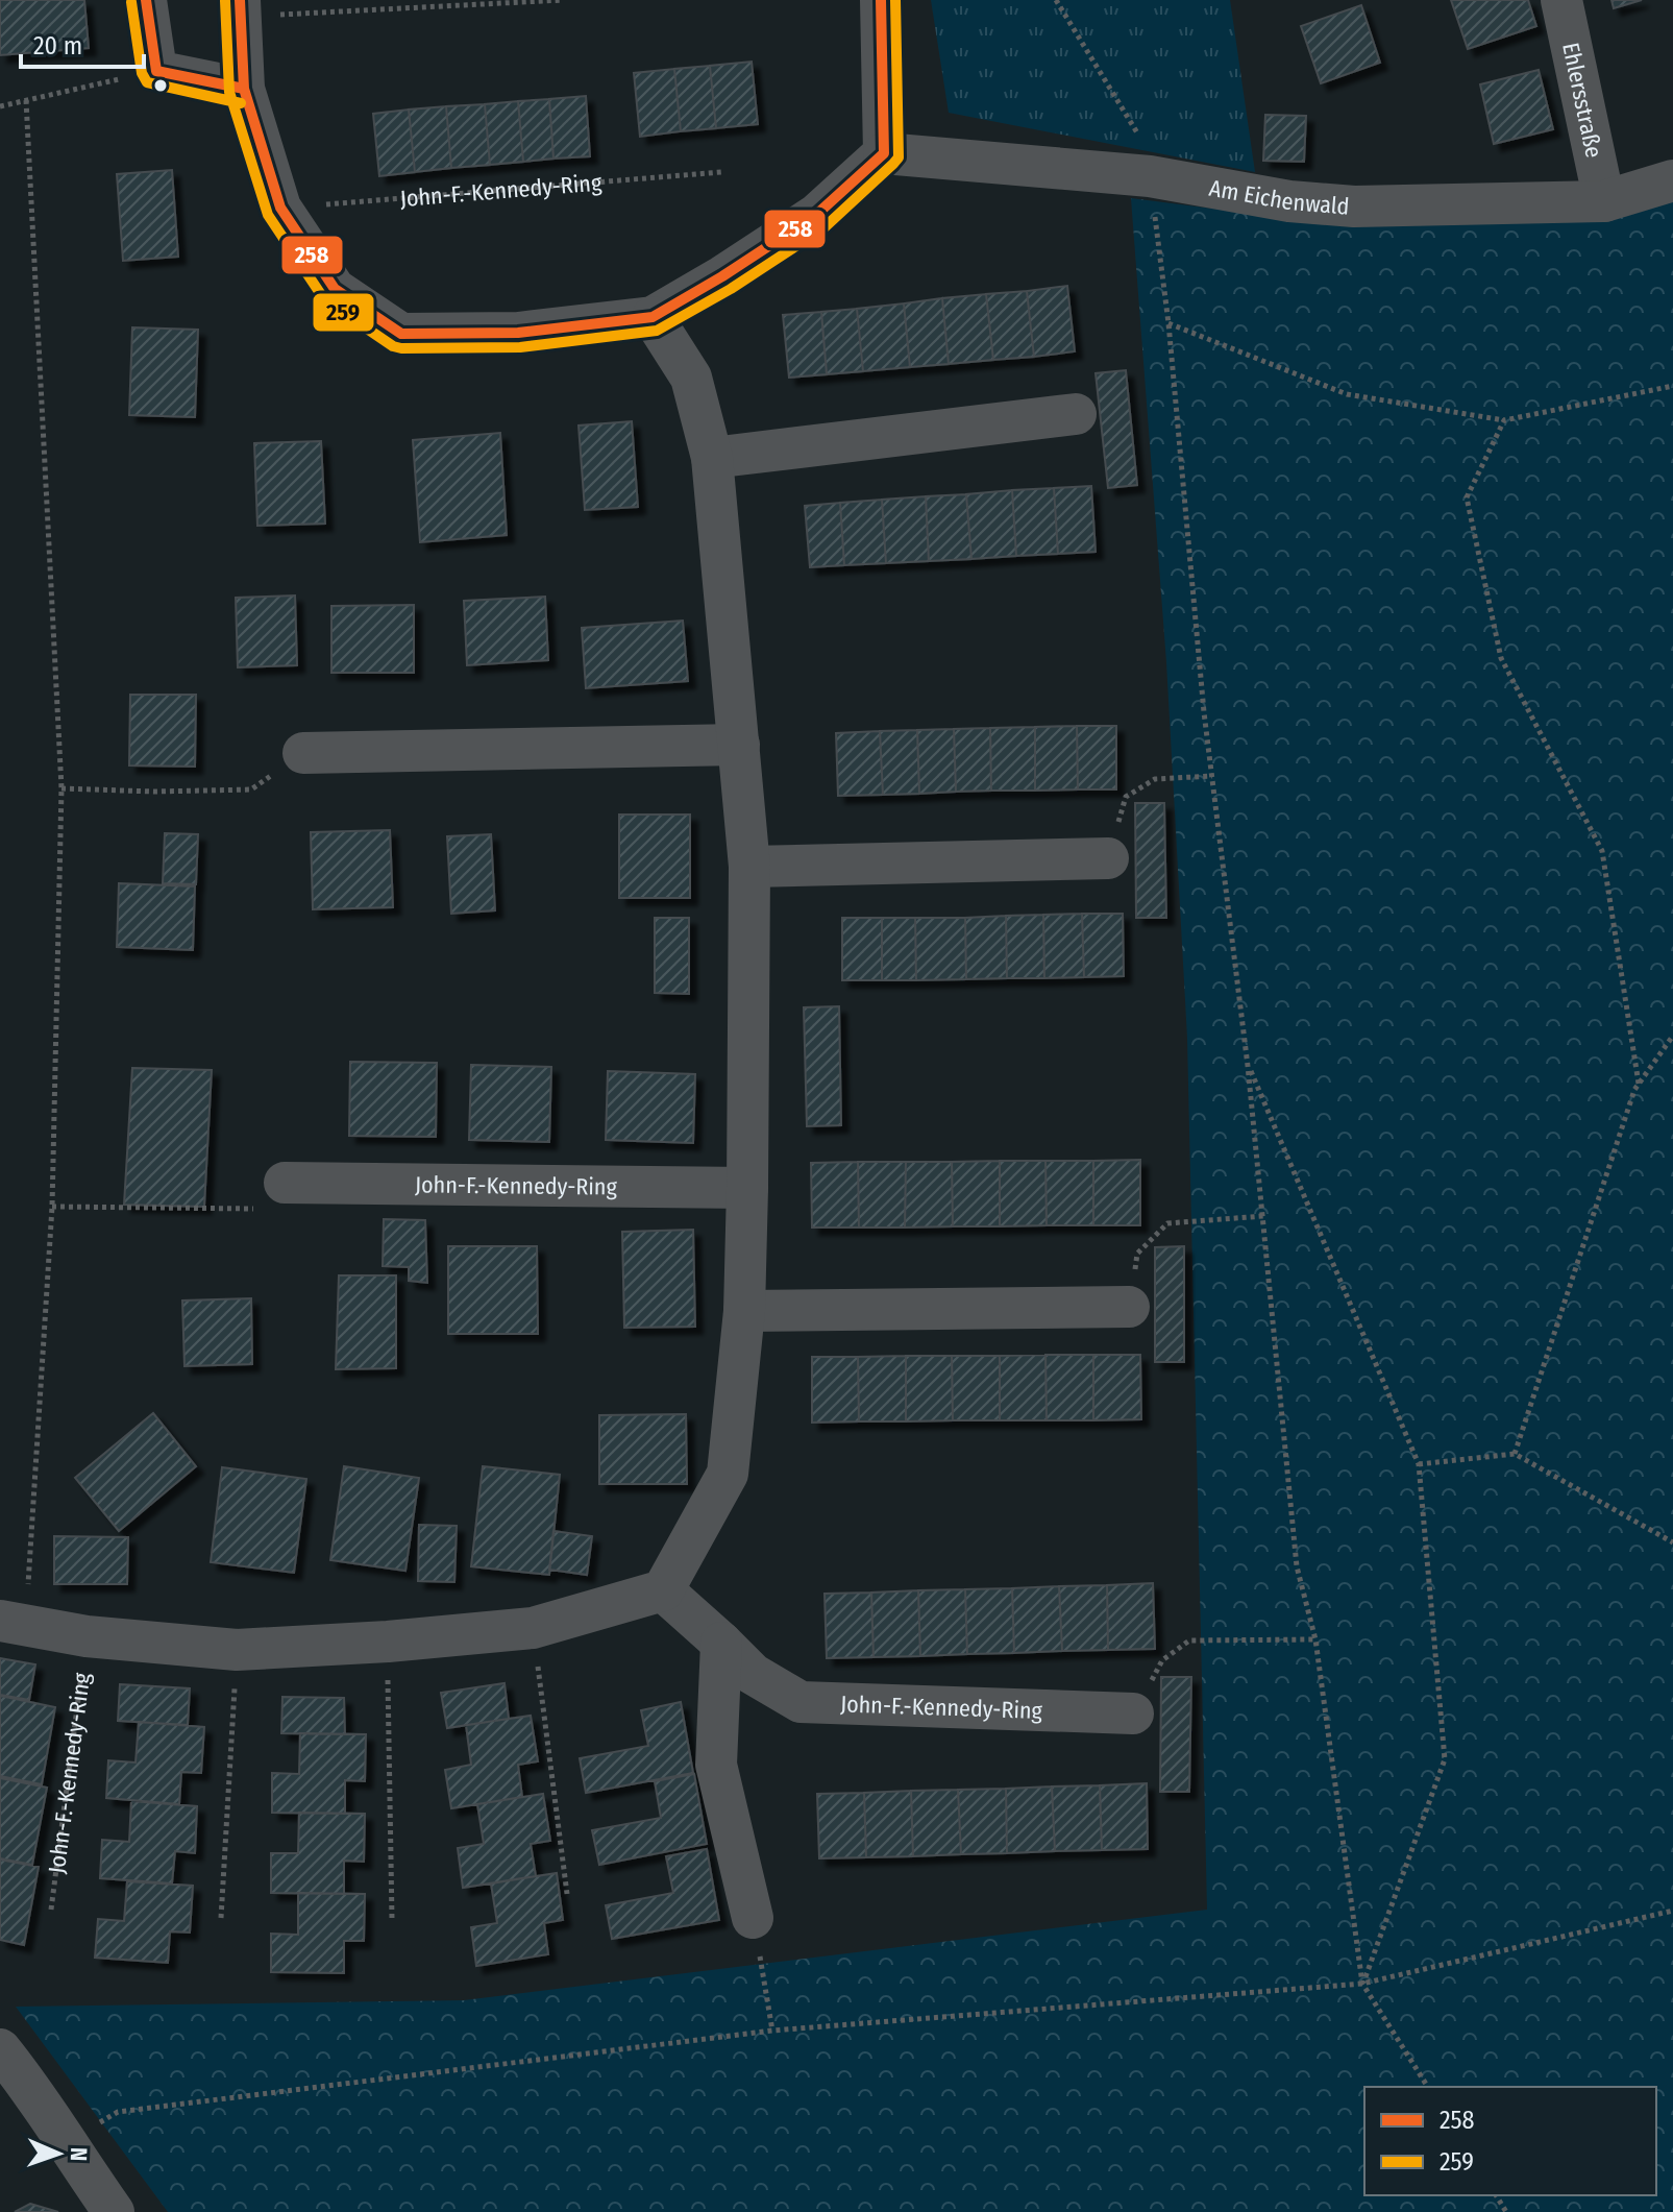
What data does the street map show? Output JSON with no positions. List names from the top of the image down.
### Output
{
  "streets": {
    "street": ["Ehlersstraße", "John-F.-Kennedy-Ring", "Am Eichenwald"]
  },
  "crossings": [
    ["Ehlersstraße", "Am Eichenwald"]
  ],
  "lines": ["transit line 258", "transit line 259"],
  "legend": ["258", "259"],
  "scale_bar": "20 m",
  "north": "right"
}
